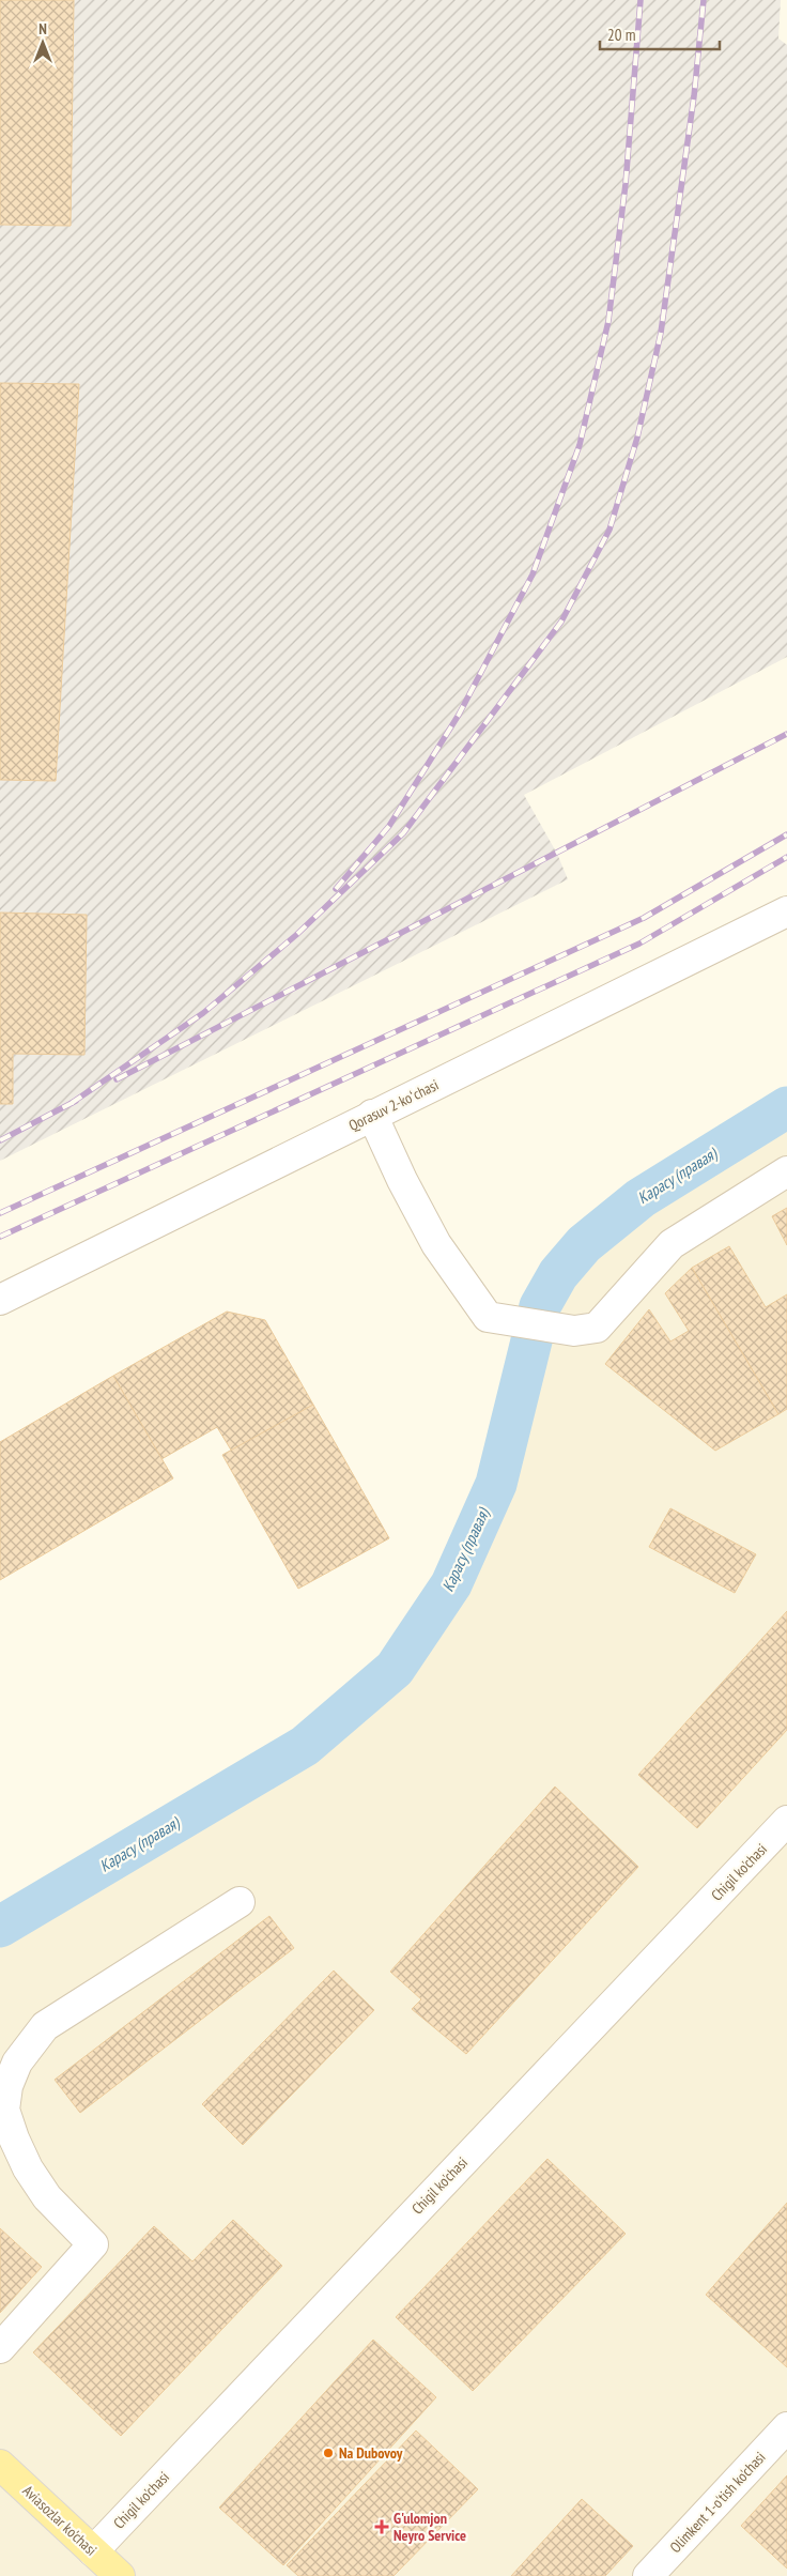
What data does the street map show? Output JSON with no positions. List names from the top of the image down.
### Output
{
  "streets": {
    "main road": ["Aviasozlar ko'chasi"],
    "street": ["Qorasuv 2-koʻchasi", "Chigil ko'chasi", "Olimkent 1-o'tish ko'chasi"]
  },
  "crossings": [
    ["Chigil ko'chasi", "Aviasozlar ko'chasi"]
  ],
  "water": ["Карасу (правая)"],
  "places": {
    "other": ["Na Dubovoy"],
    "health": ["G'ulomjon Neyro Service"]
  },
  "scale_bar": "20 m",
  "north": "top"
}
